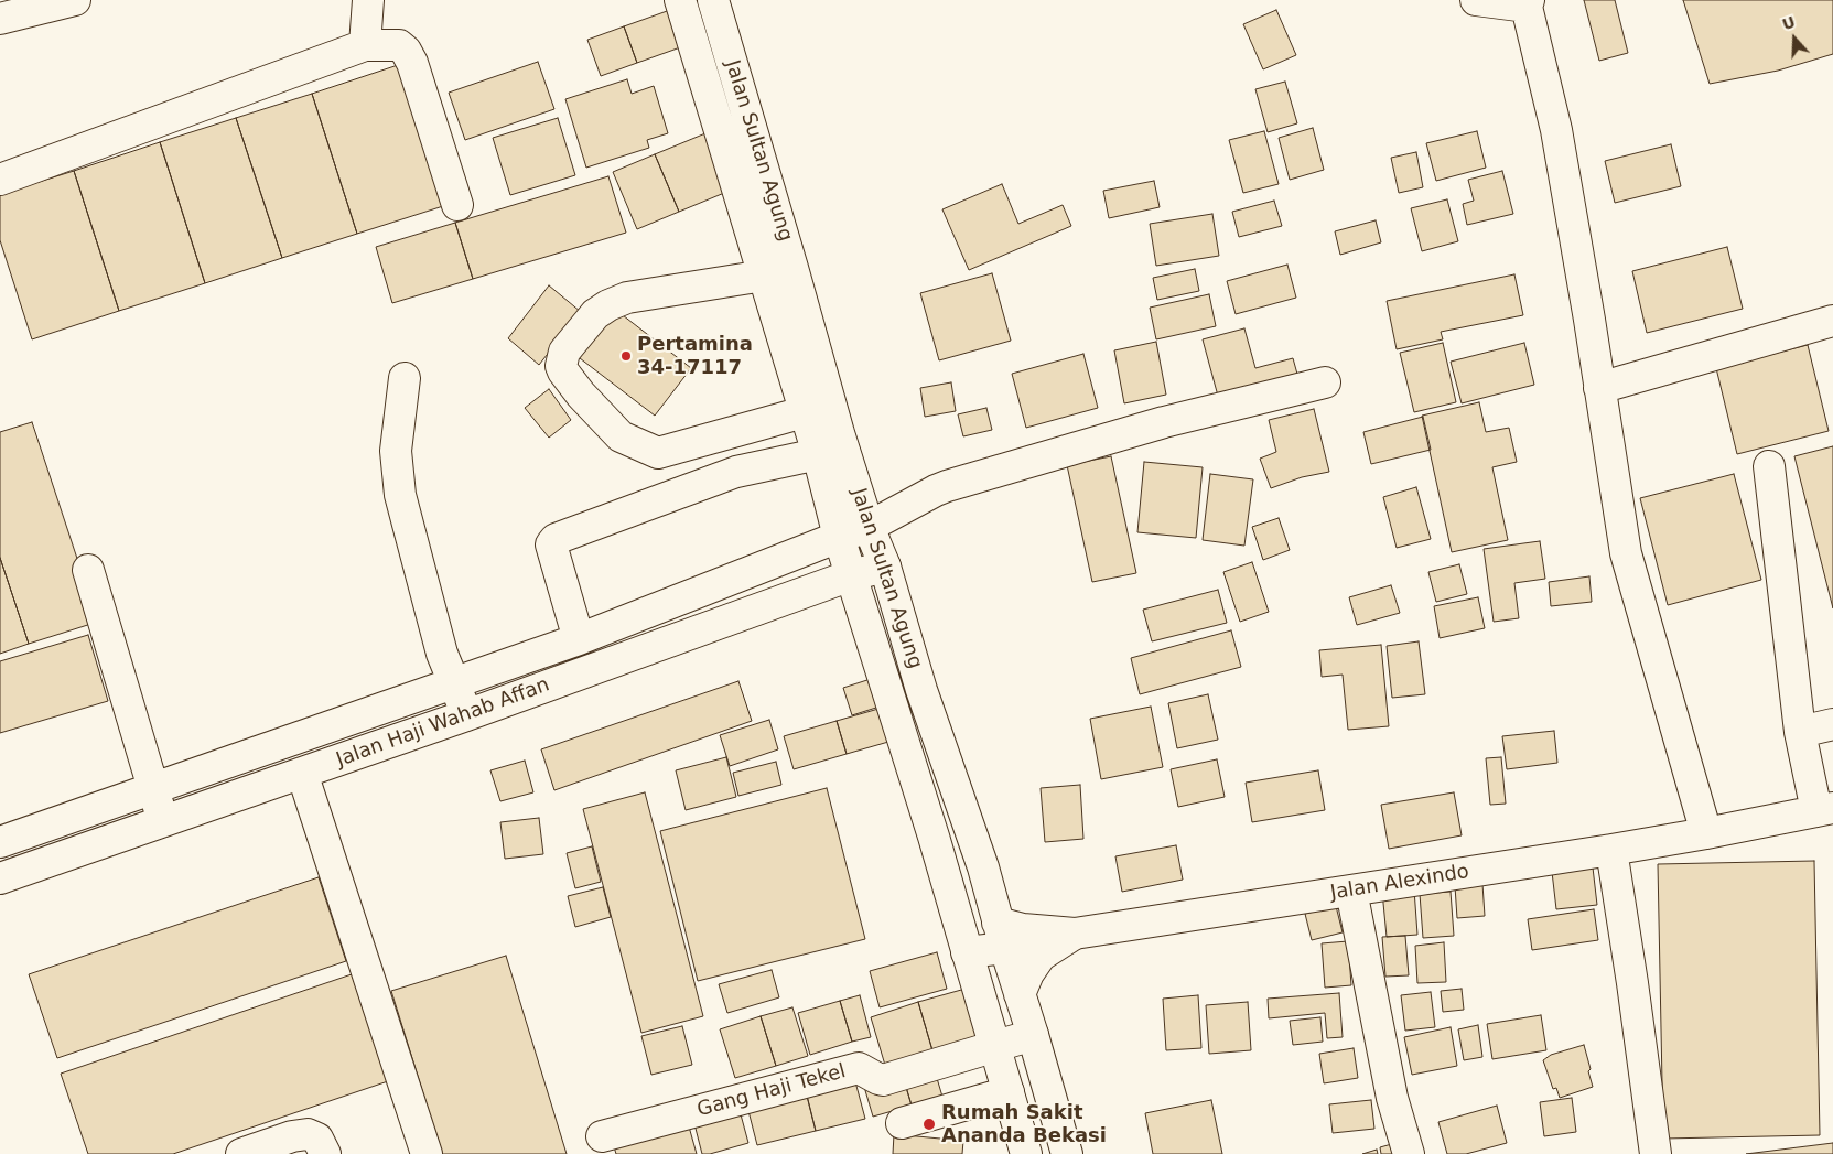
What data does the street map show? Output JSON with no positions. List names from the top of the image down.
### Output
{
  "streets": {
    "main road": [
      "Jalan Sultan Agung",
      "Jalan Haji Wahab Affan",
      "Jalan Alexindo",
      "Gang Haji Tekel"
    ]
  },
  "crossings": [
    ["Jalan Sultan Agung", "Jalan Haji Wahab Affan"],
    ["Jalan Sultan Agung", "Gang Haji Tekel"]
  ],
  "places": ["Pertamina 34-17117", "Rumah Sakit Ananda Bekasi"],
  "north": "top"
}
